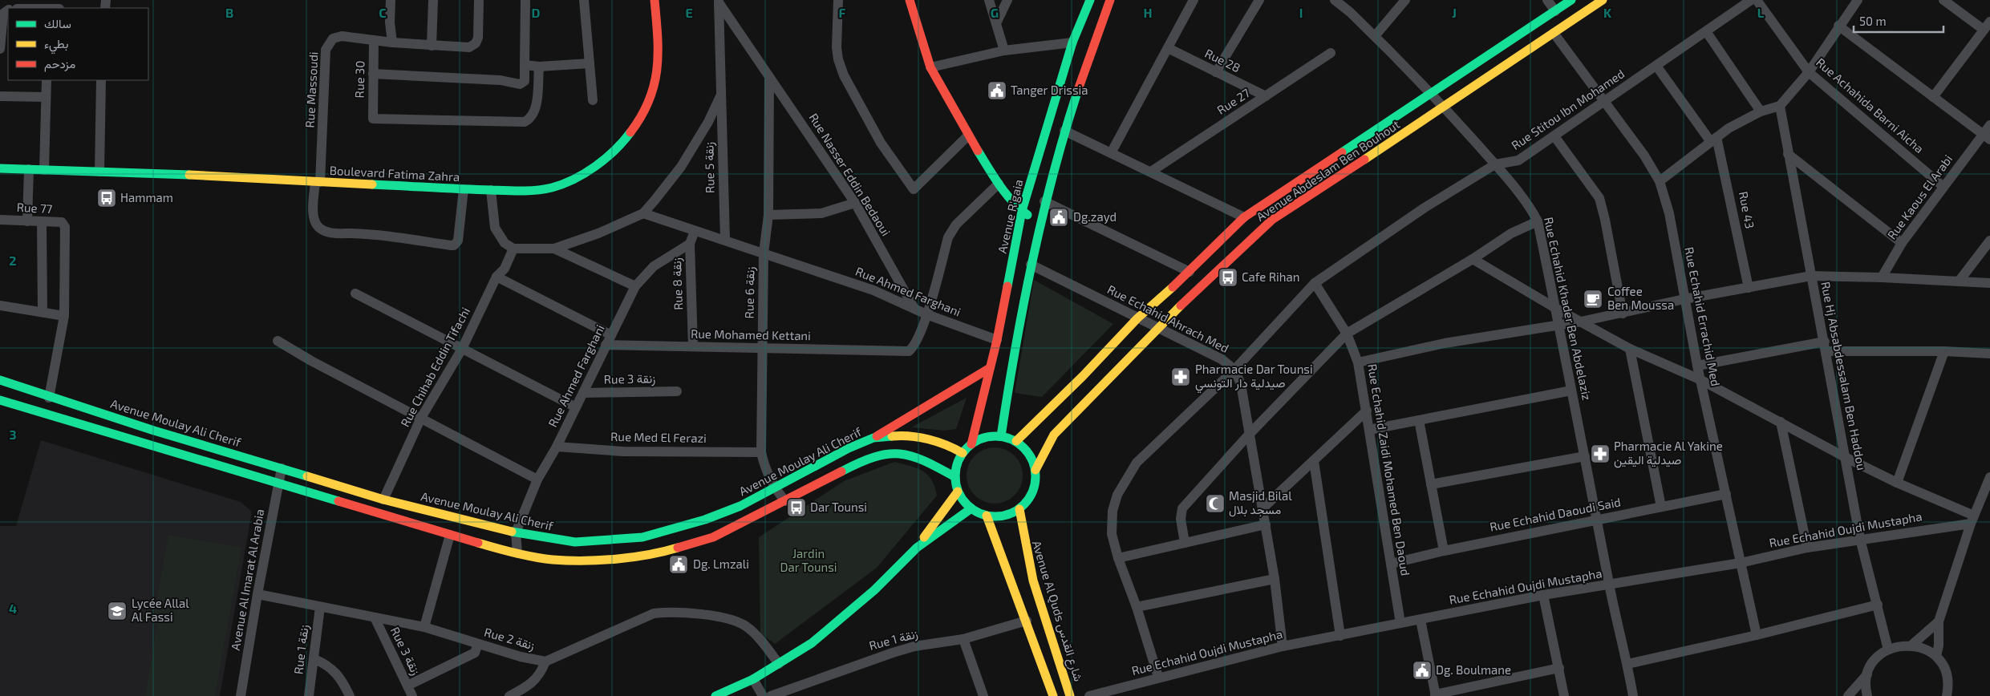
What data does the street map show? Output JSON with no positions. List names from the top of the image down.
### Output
{
  "streets": {
    "main road": [
      "Avenue Abdeslam Ben Bouhout",
      "Boulevard Fatima Zahra",
      "Avenue R'gaia",
      "Avenue Moulay Ali Cherif",
      "Avenue Al Quds شارع القدس"
    ],
    "street": [
      "Rue 28",
      "Rue 30",
      "Rue Massoudi",
      "Rue 27",
      "Rue Achahida Barni Aicha",
      "Rue Stitou Ibn Mohamed",
      "Rue 5 زنقة",
      "Rue Nasser Eddin Bedaoui",
      "Rue Kaous El Arabi",
      "Rue 77",
      "Rue 43",
      "Rue 8 زنقة",
      "Rue Ahmed Farghani",
      "Rue 6 زنقة",
      "Rue Echahid Khader Ben Abdelaziz",
      "Rue Echahid Errachid Med",
      "Rue Echahid Ahrach Med",
      "Rue Mohamed Kettani",
      "Rue Chihab Eddin Tifachi",
      "Rue Hj Absabdessalam Ben Haddou",
      "Rue 3 زنقة",
      "Rue Med El Ferazi",
      "Rue Echahid Zaidi Mohamed Ben Daoud",
      "Rue Echahid Daoudi Said",
      "Rue Echahid Oujdi Mustapha",
      "Avenue Al Imarat Al Arabia",
      "Rue 2 زنقة",
      "Rue 1 زنقة"
    ]
  },
  "crossings": [
    ["Rue 28", "Rue 27"],
    ["Rue 30", "Rue Massoudi"],
    ["Rue Massoudi", "Boulevard Fatima Zahra"],
    ["Rue Achahida Barni Aicha", "Rue Kaous El Arabi"],
    ["Rue Stitou Ibn Mohamed", "Rue Echahid Khader Ben Abdelaziz"],
    ["Rue Stitou Ibn Mohamed", "Rue Echahid Errachid Med"],
    ["Rue Stitou Ibn Mohamed", "Rue Echahid Ahrach Med"],
    ["Rue Stitou Ibn Mohamed", "Rue Echahid Zaidi Mohamed Ben Daoud"],
    ["Rue Stitou Ibn Mohamed", "Rue Echahid Oujdi Mustapha"],
    ["Rue 5 زنقة", "Rue Nasser Eddin Bedaoui"],
    ["Rue 5 زنقة", "Rue Ahmed Farghani"],
    ["Avenue Abdeslam Ben Bouhout", "Avenue R'gaia"],
    ["Avenue Abdeslam Ben Bouhout", "Rue Echahid Khader Ben Abdelaziz"],
    ["Avenue Abdeslam Ben Bouhout", "Rue Echahid Errachid Med"],
    ["Avenue Abdeslam Ben Bouhout", "Rue Echahid Ahrach Med"],
    ["Avenue Abdeslam Ben Bouhout", "Avenue Moulay Ali Cherif"],
    ["Avenue Abdeslam Ben Bouhout", "Avenue Al Quds شارع القدس"],
    ["Rue Nasser Eddin Bedaoui", "Rue Ahmed Farghani"],
    ["Rue Nasser Eddin Bedaoui", "Rue 6 زنقة"],
    ["Avenue R'gaia", "Rue Ahmed Farghani"],
    ["Avenue R'gaia", "Avenue Moulay Ali Cherif"],
    ["Avenue R'gaia", "Avenue Al Quds شارع القدس"],
    ["Rue 8 زنقة", "Rue Ahmed Farghani"],
    ["Rue 8 زنقة", "Rue Mohamed Kettani"],
    ["Rue Ahmed Farghani", "Rue 6 زنقة"],
    ["Rue Ahmed Farghani", "Rue Mohamed Kettani"],
    ["Rue Ahmed Farghani", "Rue 3 زنقة"],
    ["Rue Ahmed Farghani", "Avenue Moulay Ali Cherif"],
    ["Rue Ahmed Farghani", "Rue Med El Ferazi"],
    ["Rue 6 زنقة", "Rue Mohamed Kettani"],
    ["Rue 6 زنقة", "Avenue Moulay Ali Cherif"],
    ["Rue 6 زنقة", "Rue Med El Ferazi"],
    ["Rue Echahid Khader Ben Abdelaziz", "Rue Echahid Daoudi Said"],
    ["Rue Echahid Khader Ben Abdelaziz", "Rue Echahid Oujdi Mustapha"],
    ["Rue Echahid Errachid Med", "Rue Echahid Daoudi Said"],
    ["Rue Echahid Errachid Med", "Rue Echahid Oujdi Mustapha"],
    ["Rue Echahid Ahrach Med", "Rue Echahid Oujdi Mustapha"],
    ["Rue Chihab Eddin Tifachi", "Avenue Moulay Ali Cherif"],
    ["Rue Hj Absabdessalam Ben Haddou", "Rue Echahid Oujdi Mustapha"],
    ["Rue 3 زنقة", "Rue 2 زنقة"],
    ["Avenue Moulay Ali Cherif", "Avenue Al Imarat Al Arabia"],
    ["Avenue Moulay Ali Cherif", "Avenue Al Quds شارع القدس"],
    ["Rue Echahid Zaidi Mohamed Ben Daoud", "Rue Echahid Daoudi Said"],
    ["Rue Echahid Zaidi Mohamed Ben Daoud", "Rue Echahid Oujdi Mustapha"],
    ["Avenue Al Imarat Al Arabia", "Rue 2 زنقة"],
    ["Rue 2 زنقة", "Rue 1 زنقة"]
  ],
  "parks": ["Jardin Dar Tounsi"],
  "places": {
    "public building": [
      "Tanger Drissia",
      "Dg.zayd",
      "Dg. Lmzali",
      "Dg. Boulmane"
    ],
    "bus stop": ["Hammam", "Cafe Rihan", "Dar Tounsi"],
    "cafe": ["Coffee Ben Moussa"],
    "pharmacy": ["Pharmacie Dar Tounsi صيدلية دار التونسي", "Pharmacie Al Yakine صيدلية اليقين"],
    "mosque": ["Masjid Bilal مسجد بلال"],
    "school or university": ["Lycée Allal Al Fassi"]
  },
  "legend": ["سالك", "بطيء", "مزدحم"],
  "scale_bar": "50 m",
  "grid": {
    "columns": [
      "B",
      "C",
      "D",
      "E",
      "F",
      "G",
      "H",
      "I",
      "J",
      "K",
      "L"
    ],
    "rows": ["2", "3", "4"]
  }
}
